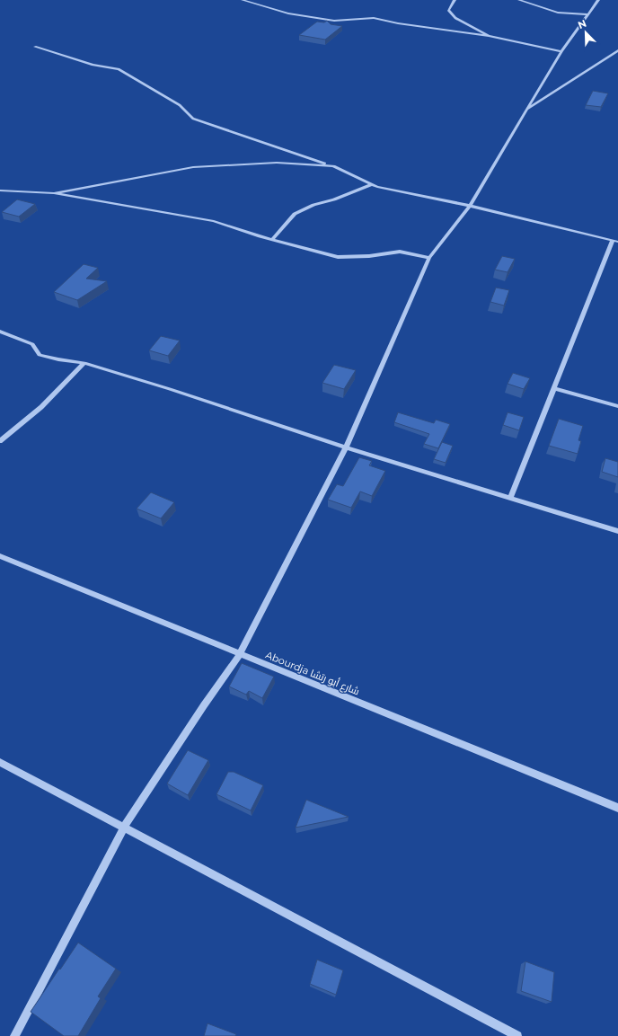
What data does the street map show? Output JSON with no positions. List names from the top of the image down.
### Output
{
  "streets": {
    "street": ["Abourdja شارع أبو رتشا"]
  },
  "north": "top left"
}
